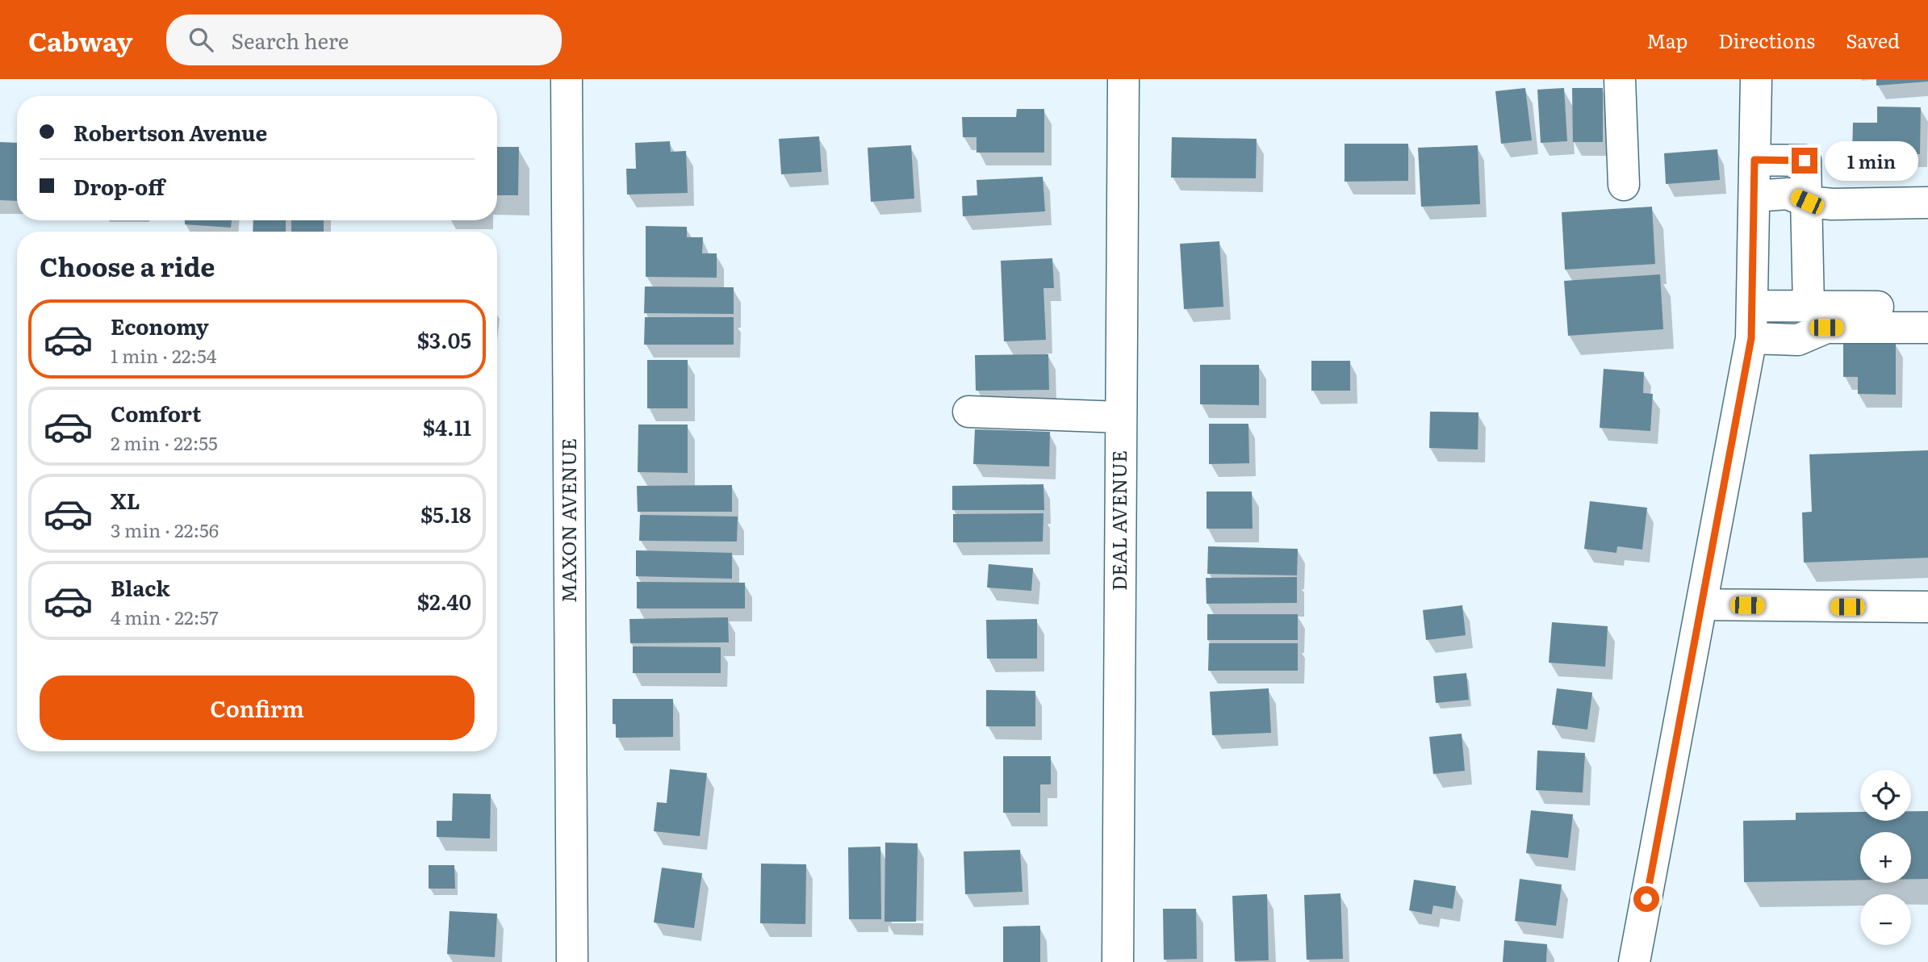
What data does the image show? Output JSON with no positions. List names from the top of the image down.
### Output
{
  "streets": {
    "street": ["MAXON AVENUE", "DEAL AVENUE"]
  },
  "page": {
    "header": "Cabway",
    "search": "Search here",
    "nav": ["Map", "Directions", "Saved"],
    "banner": ["Robertson Avenue", "Drop-off"],
    "bubble": "1 min",
    "heading": "Choose a ride",
    "list": [
      {
        "name": "Economy",
        "note": "1 min · 22:54",
        "value": "$3.05"
      },
      {
        "name": "Comfort",
        "note": "2 min · 22:55",
        "value": "$4.11"
      },
      {
        "name": "XL",
        "note": "3 min · 22:56",
        "value": "$5.18"
      },
      {
        "name": "Black",
        "note": "4 min · 22:57",
        "value": "$2.40"
      }
    ],
    "buttons": "Confirm",
    "map_buttons": ["+", "−"]
  }
}
